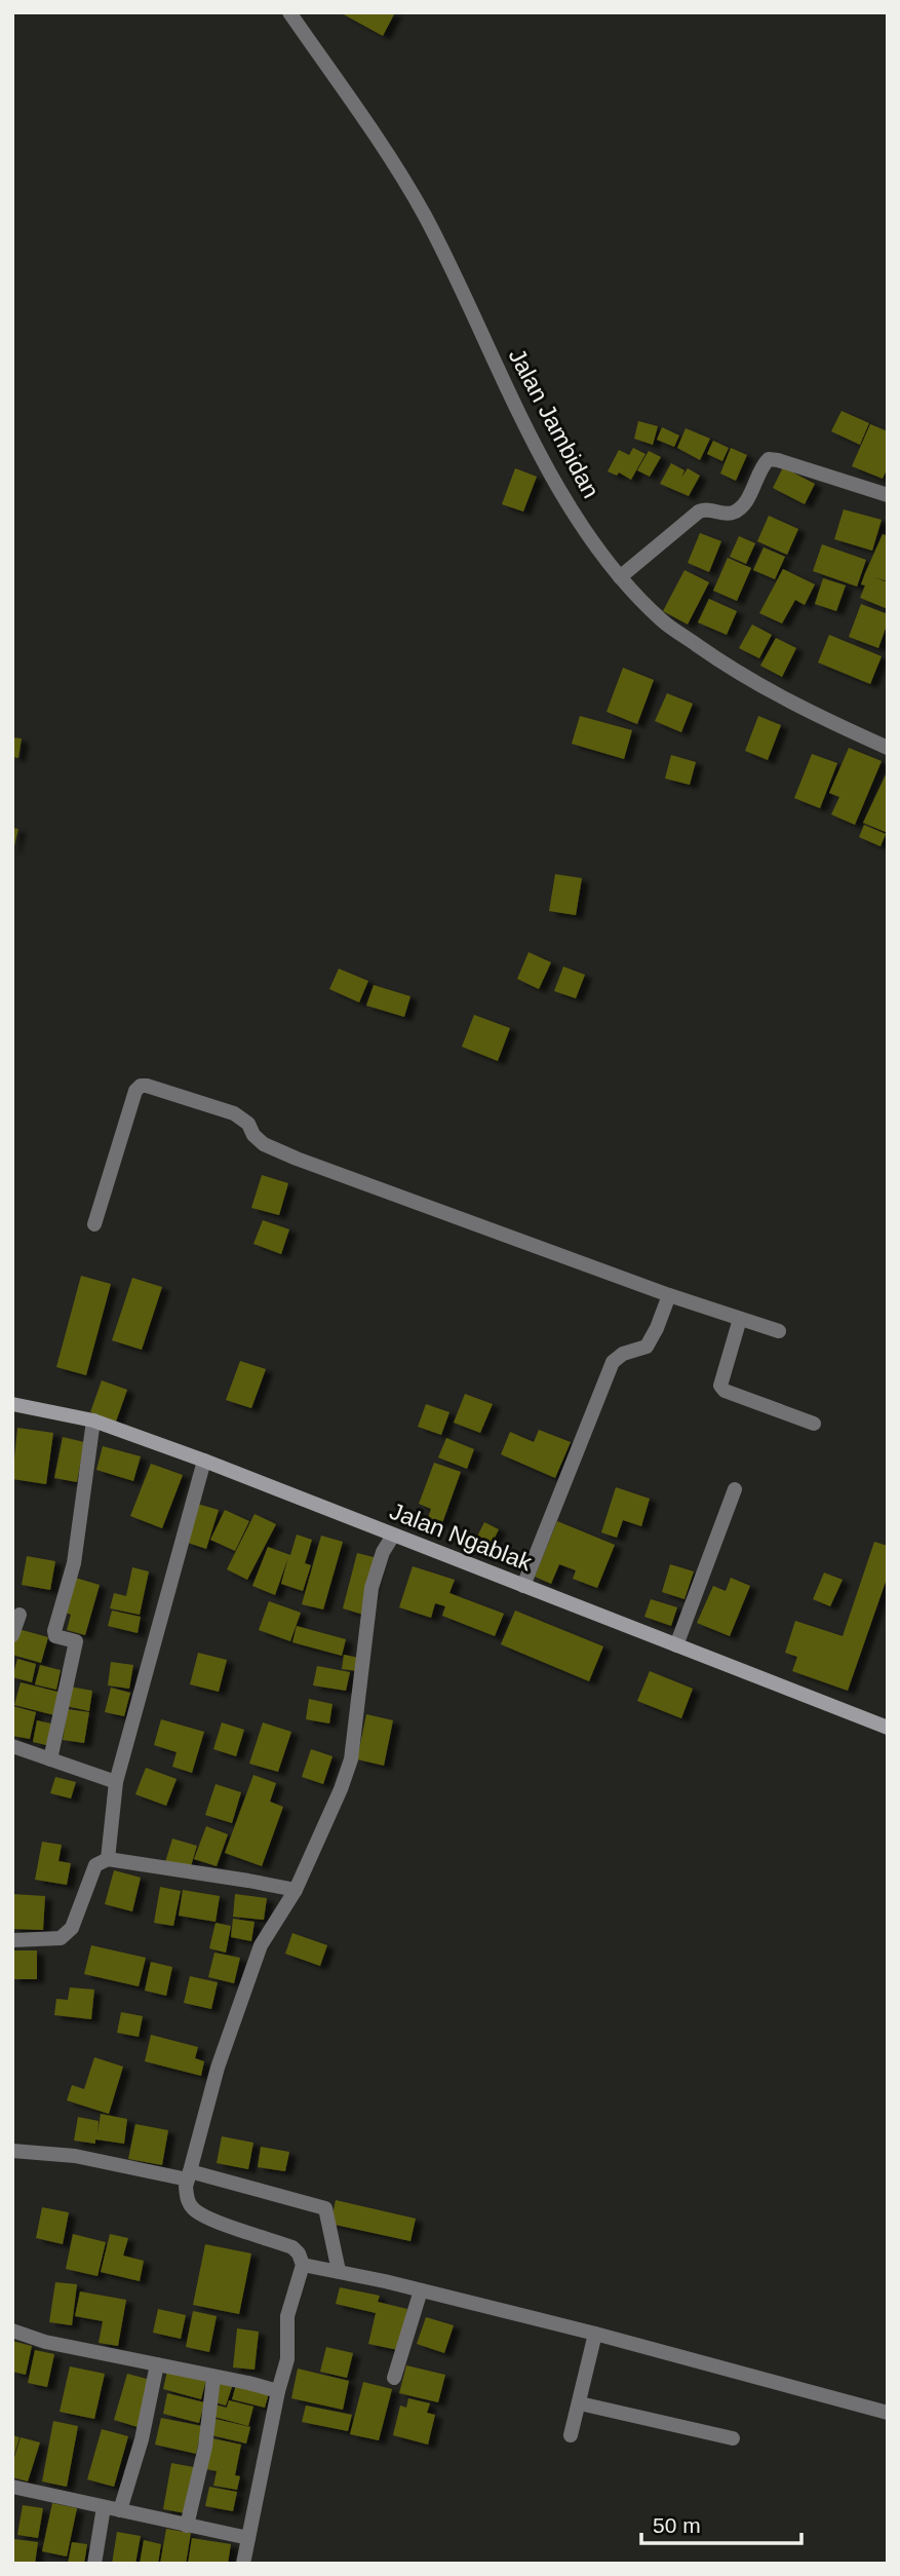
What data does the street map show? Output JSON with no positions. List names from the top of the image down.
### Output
{
  "streets": {
    "street": ["Jalan Jambidan", "Jalan Ngablak"]
  },
  "scale_bar": "50 m"
}
